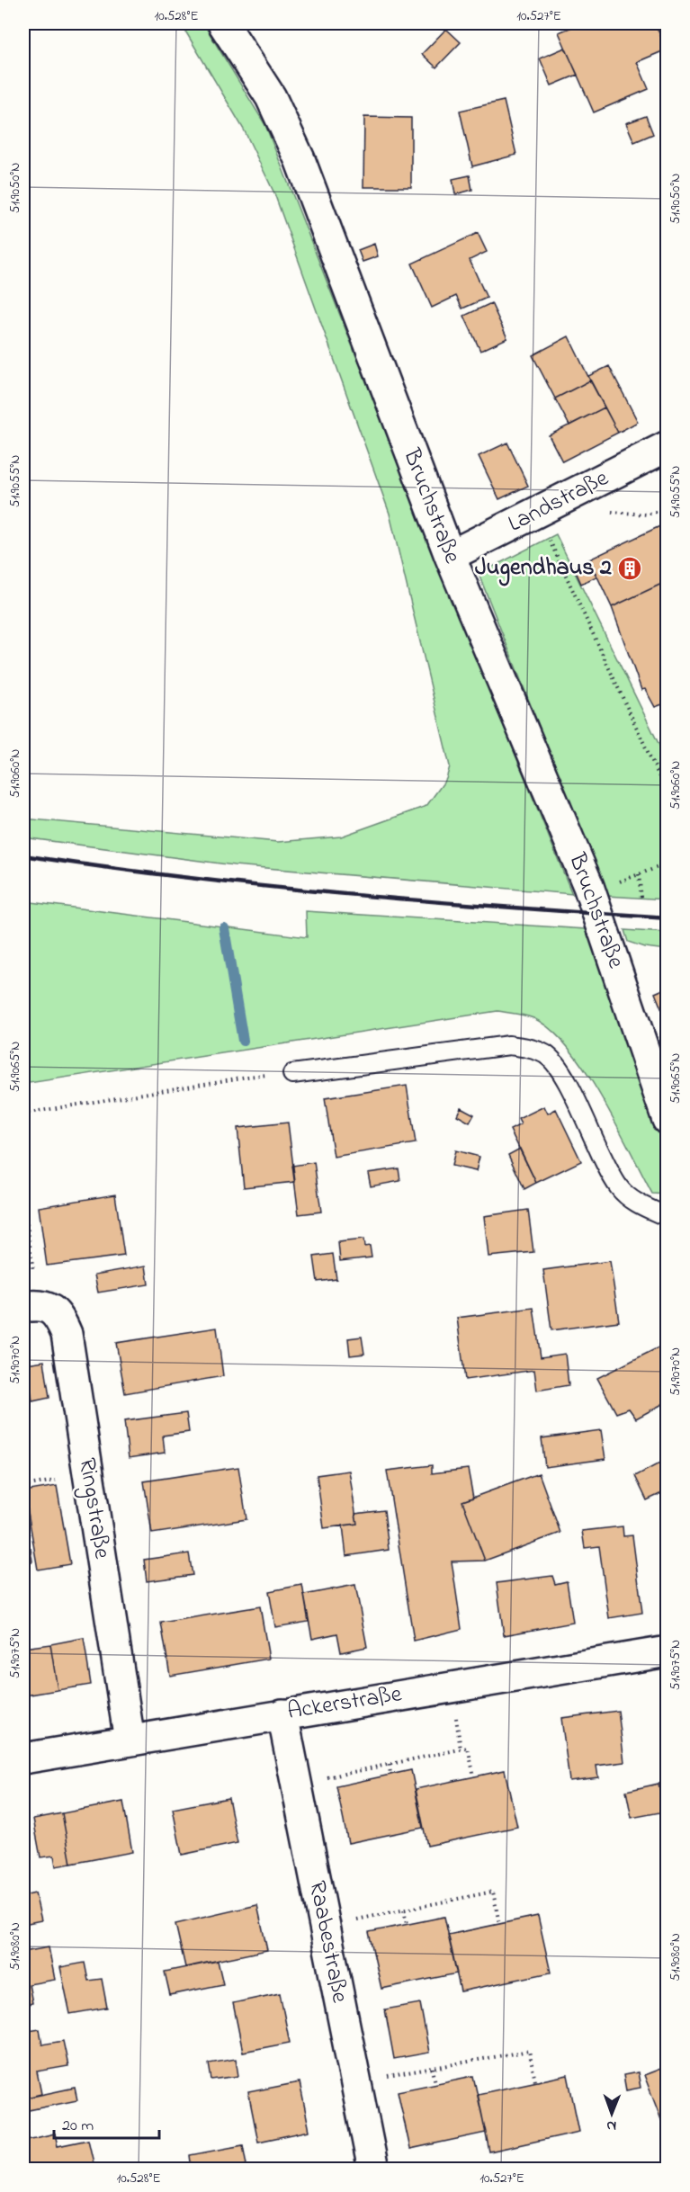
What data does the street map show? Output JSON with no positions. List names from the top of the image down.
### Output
{
  "streets": {
    "street": [
      "Landstraße",
      "Bruchstraße",
      "Ringstraße",
      "Ackerstraße",
      "Raabestraße"
    ]
  },
  "crossings": [
    ["Landstraße", "Bruchstraße"],
    ["Ringstraße", "Ackerstraße"],
    ["Ackerstraße", "Raabestraße"]
  ],
  "places": {
    "building": ["Jugendhaus 2"]
  },
  "scale_bar": "20 m",
  "north": "bottom",
  "coordinates": [
    "10.528°E",
    "10.527°E",
    "51.9050°N",
    "51.9055°N",
    "51.9060°N",
    "51.9065°N",
    "51.9070°N",
    "51.9075°N",
    "51.9080°N"
  ]
}
